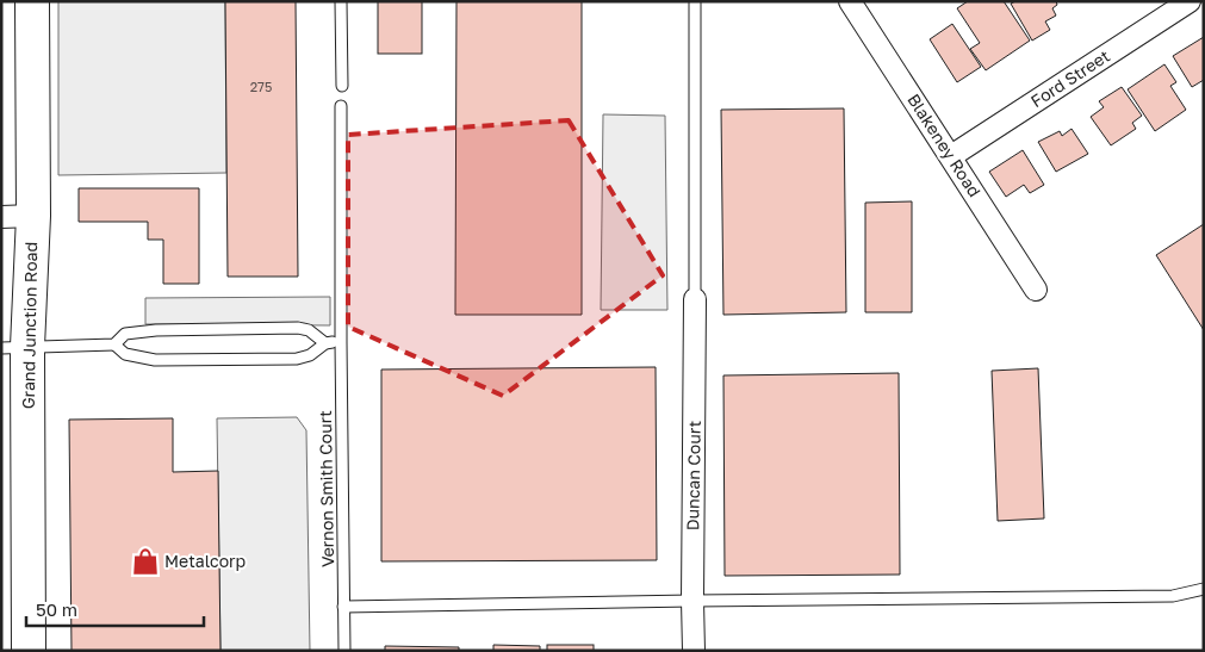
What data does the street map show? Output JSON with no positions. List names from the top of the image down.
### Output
{
  "streets": {
    "highway": ["Grand Junction Road"],
    "street": ["Ford Street", "Blakeney Road", "Duncan Court"],
    "lane": ["Vernon Smith Court"]
  },
  "crossings": [
    ["Ford Street", "Blakeney Road"]
  ],
  "places": {
    "shop": ["Metalcorp"]
  },
  "house_numbers": ["275"],
  "scale_bar": "50 m"
}
